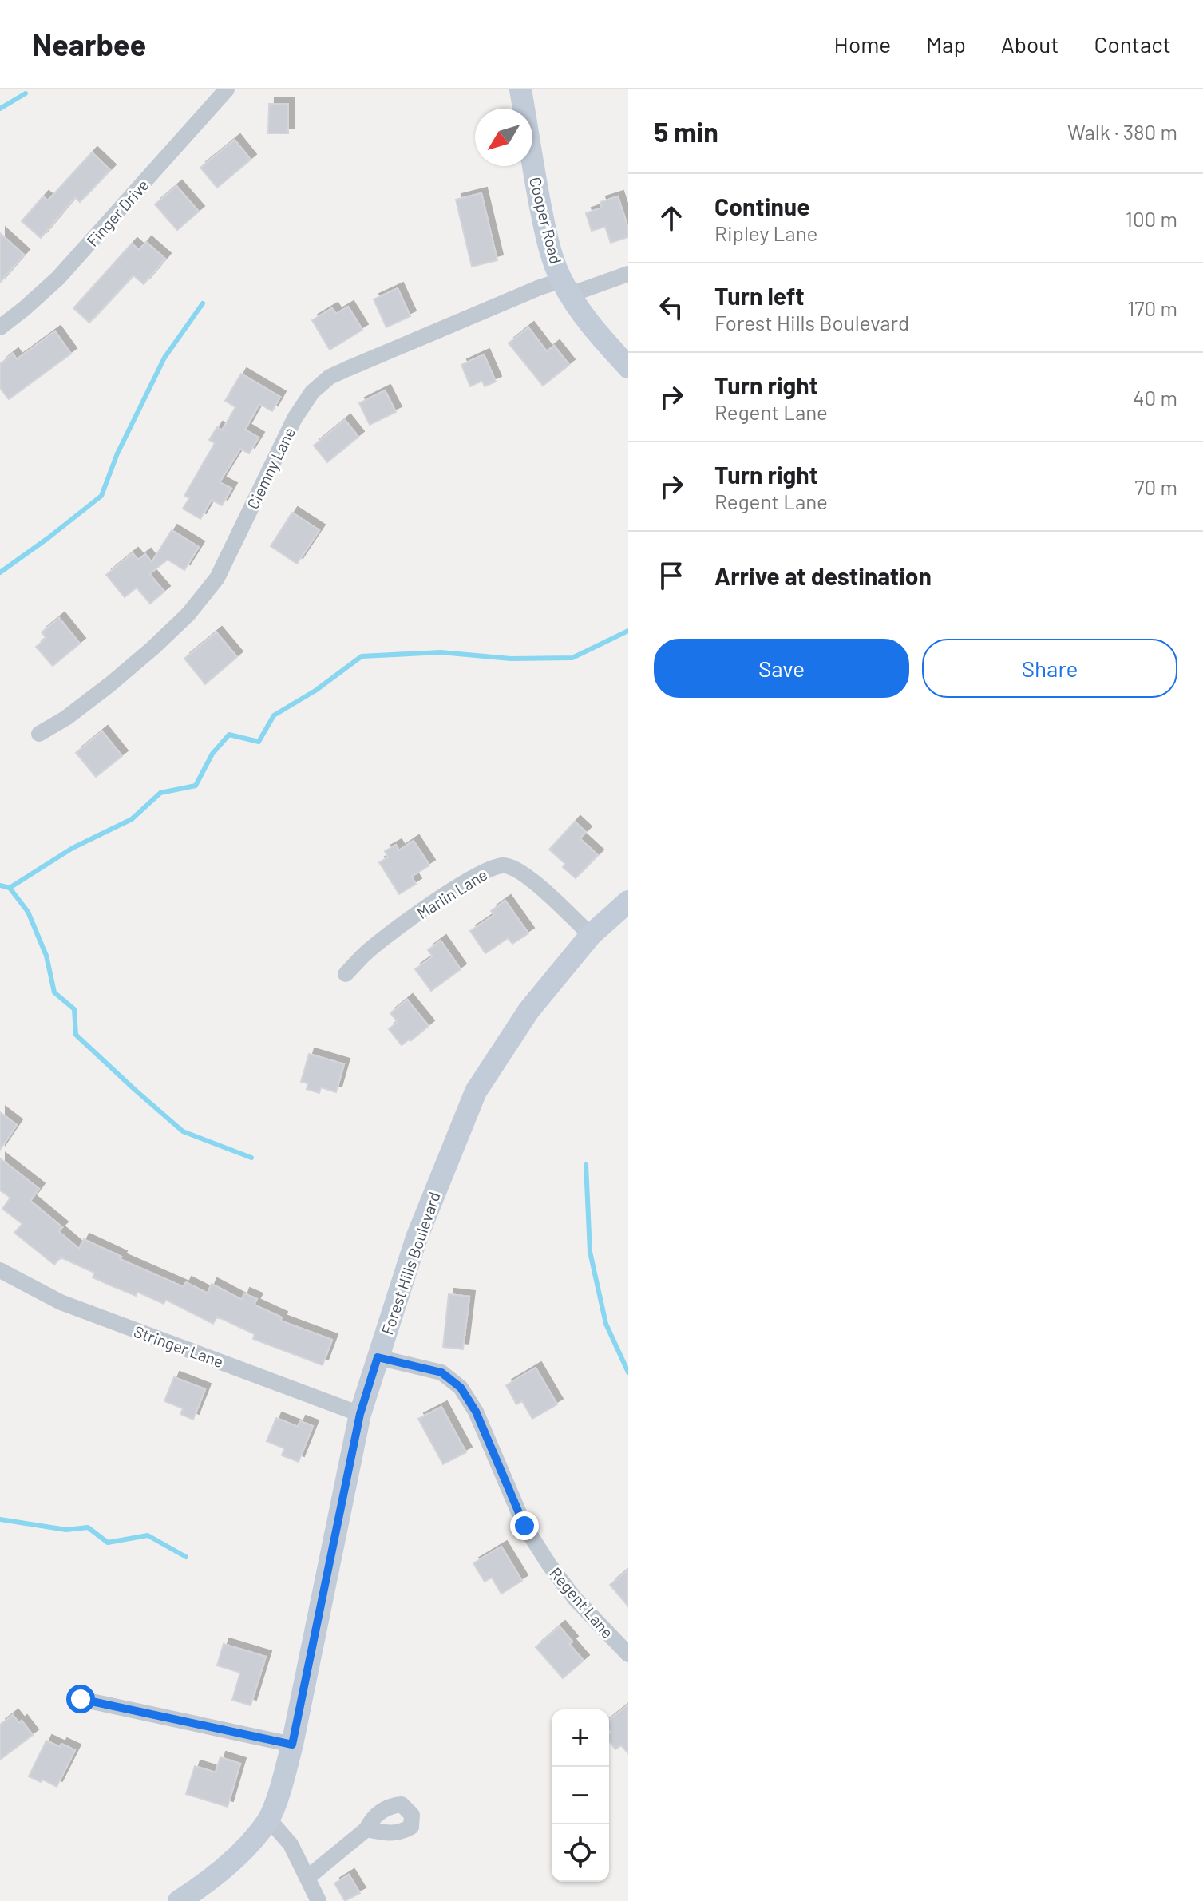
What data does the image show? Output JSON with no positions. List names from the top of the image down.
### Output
{
  "streets": {
    "main road": ["Cooper Road", "Forest Hills Boulevard"],
    "street": [
      "Finger Drive",
      "Ciemny Lane",
      "Marlin Lane",
      "Stringer Lane",
      "Regent Lane"
    ]
  },
  "crossings": [
    ["Cooper Road", "Ciemny Lane"],
    ["Marlin Lane", "Forest Hills Boulevard"],
    ["Forest Hills Boulevard", "Stringer Lane"],
    ["Forest Hills Boulevard", "Regent Lane"]
  ],
  "north": "bottom left",
  "page": {
    "header": "Nearbee",
    "nav": [
      "Home",
      "Map",
      "About",
      "Contact"
    ],
    "heading": ["5 min", "Walk · 380 m"],
    "list": [
      ["Continue", "Ripley Lane", "100 m"],
      ["Turn left", "Forest Hills Boulevard", "170 m"],
      ["Turn right", "Regent Lane", "40 m"],
      ["Turn right", "Regent Lane", "70 m"],
      "Arrive at destination"
    ],
    "buttons": ["Save", "Share"],
    "map_buttons": ["+", "−"]
  }
}
